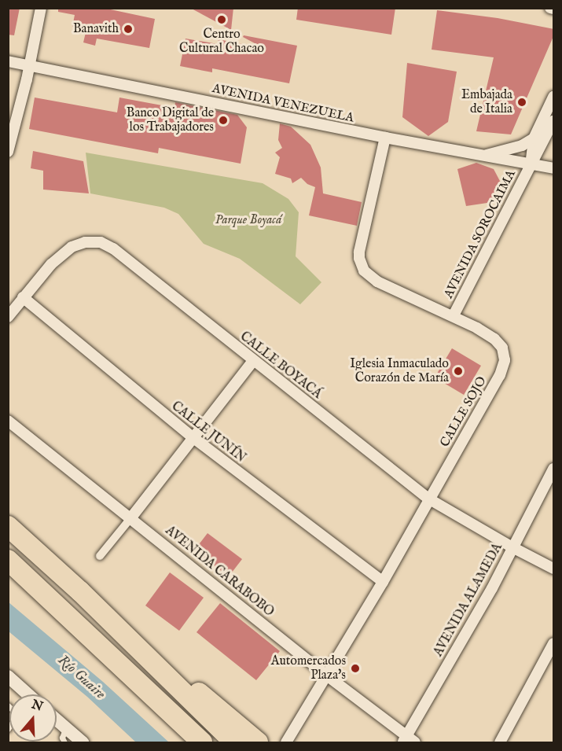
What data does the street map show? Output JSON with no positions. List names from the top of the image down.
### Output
{
  "streets": {
    "street": [
      "AVENIDA VENEZUELA",
      "AVENIDA SOROCAIMA",
      "CALLE BOYACÁ",
      "CALLE SOJO",
      "CALLE JUNÍN",
      "AVENIDA CARABOBO",
      "AVENIDA ALAMEDA"
    ]
  },
  "crossings": [
    ["AVENIDA VENEZUELA", "AVENIDA SOROCAIMA"],
    ["AVENIDA VENEZUELA", "CALLE SOJO"],
    ["AVENIDA SOROCAIMA", "CALLE SOJO"],
    ["CALLE BOYACÁ", "CALLE SOJO"],
    ["CALLE BOYACÁ", "CALLE JUNÍN"],
    ["CALLE BOYACÁ", "AVENIDA ALAMEDA"],
    ["CALLE SOJO", "CALLE JUNÍN"],
    ["CALLE SOJO", "AVENIDA CARABOBO"],
    ["AVENIDA CARABOBO", "AVENIDA ALAMEDA"]
  ],
  "water": ["Río Guaire"],
  "parks": ["Parque Boyacá"],
  "places": [
    "Centro Cultural Chacao",
    "Banavith",
    "Embajada de Italia",
    "Banco Digital de los Trabajadores",
    "Iglesia Inmaculado Corazón de María",
    "Automercados Plaza's"
  ],
  "north": "top"
}
